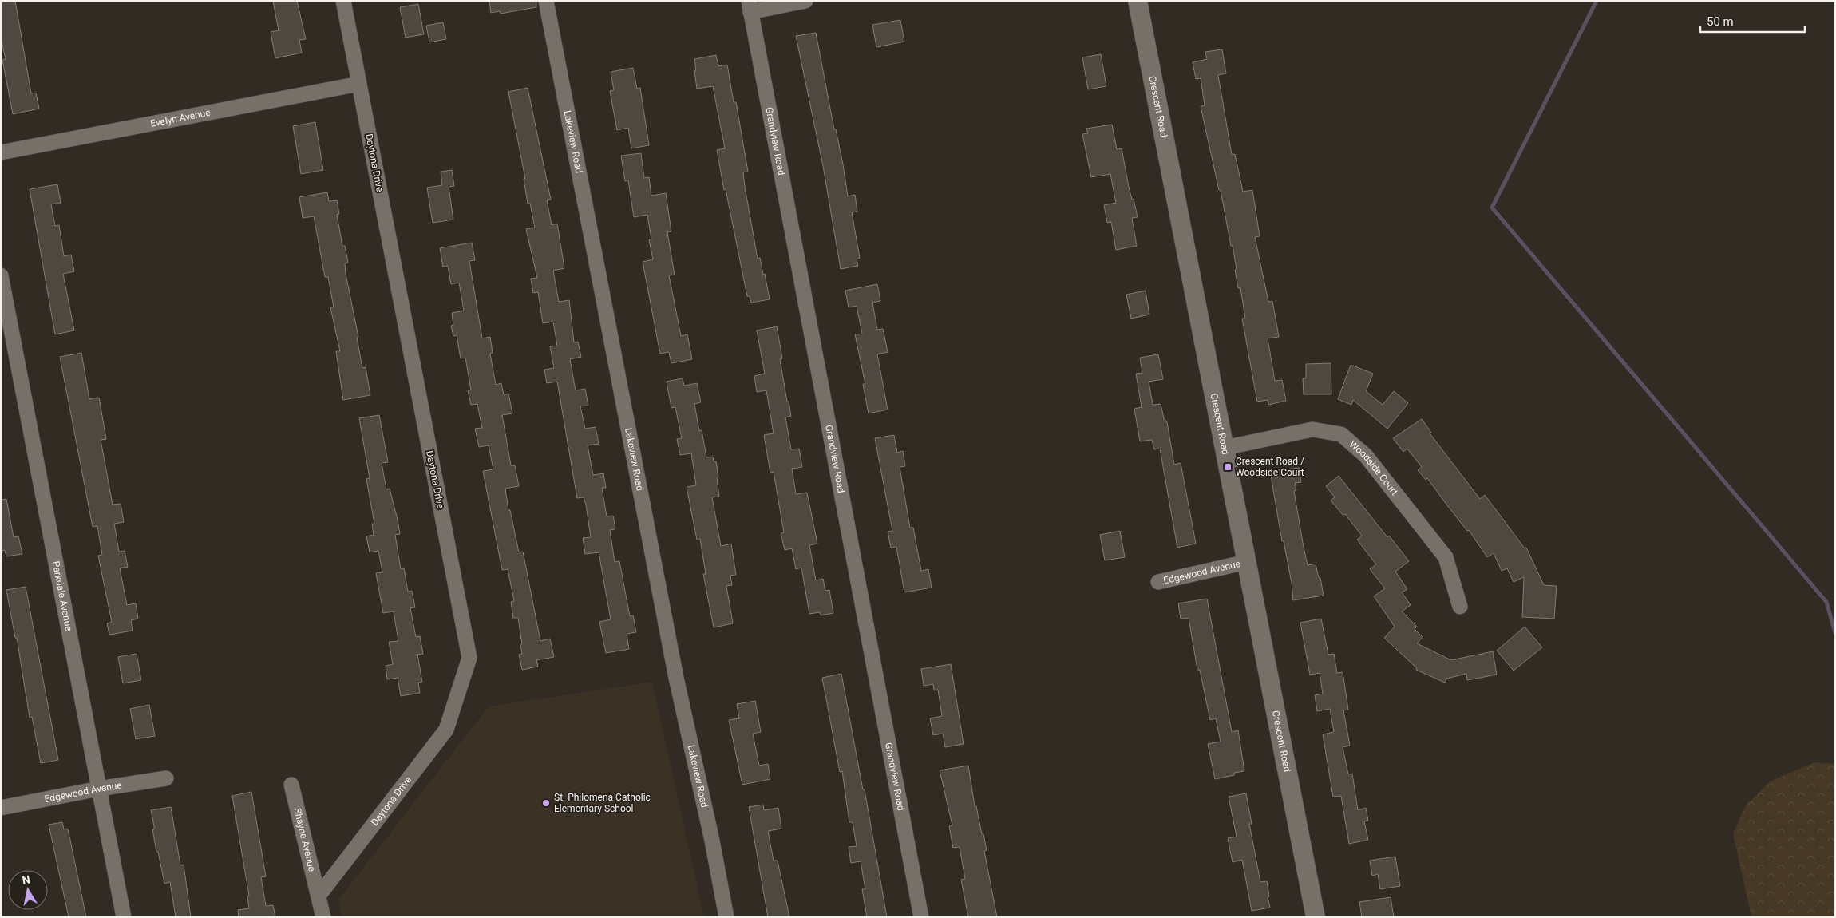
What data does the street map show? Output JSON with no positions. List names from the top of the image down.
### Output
{
  "streets": {
    "street": [
      "Crescent Road",
      "Evelyn Avenue",
      "Grandview Road",
      "Lakeview Road",
      "Daytona Drive",
      "Woodside Court",
      "Edgewood Avenue",
      "Parkdale Avenue",
      "Shayne Avenue"
    ]
  },
  "crossings": [
    ["Crescent Road", "Woodside Court"],
    ["Crescent Road", "Edgewood Avenue"],
    ["Evelyn Avenue", "Daytona Drive"],
    ["Daytona Drive", "Shayne Avenue"],
    ["Edgewood Avenue", "Parkdale Avenue"]
  ],
  "places": {
    "transit": ["Crescent Road / Woodside Court"],
    "other": ["St. Philomena Catholic Elementary School"]
  },
  "scale_bar": "50 m",
  "north": "top"
}
